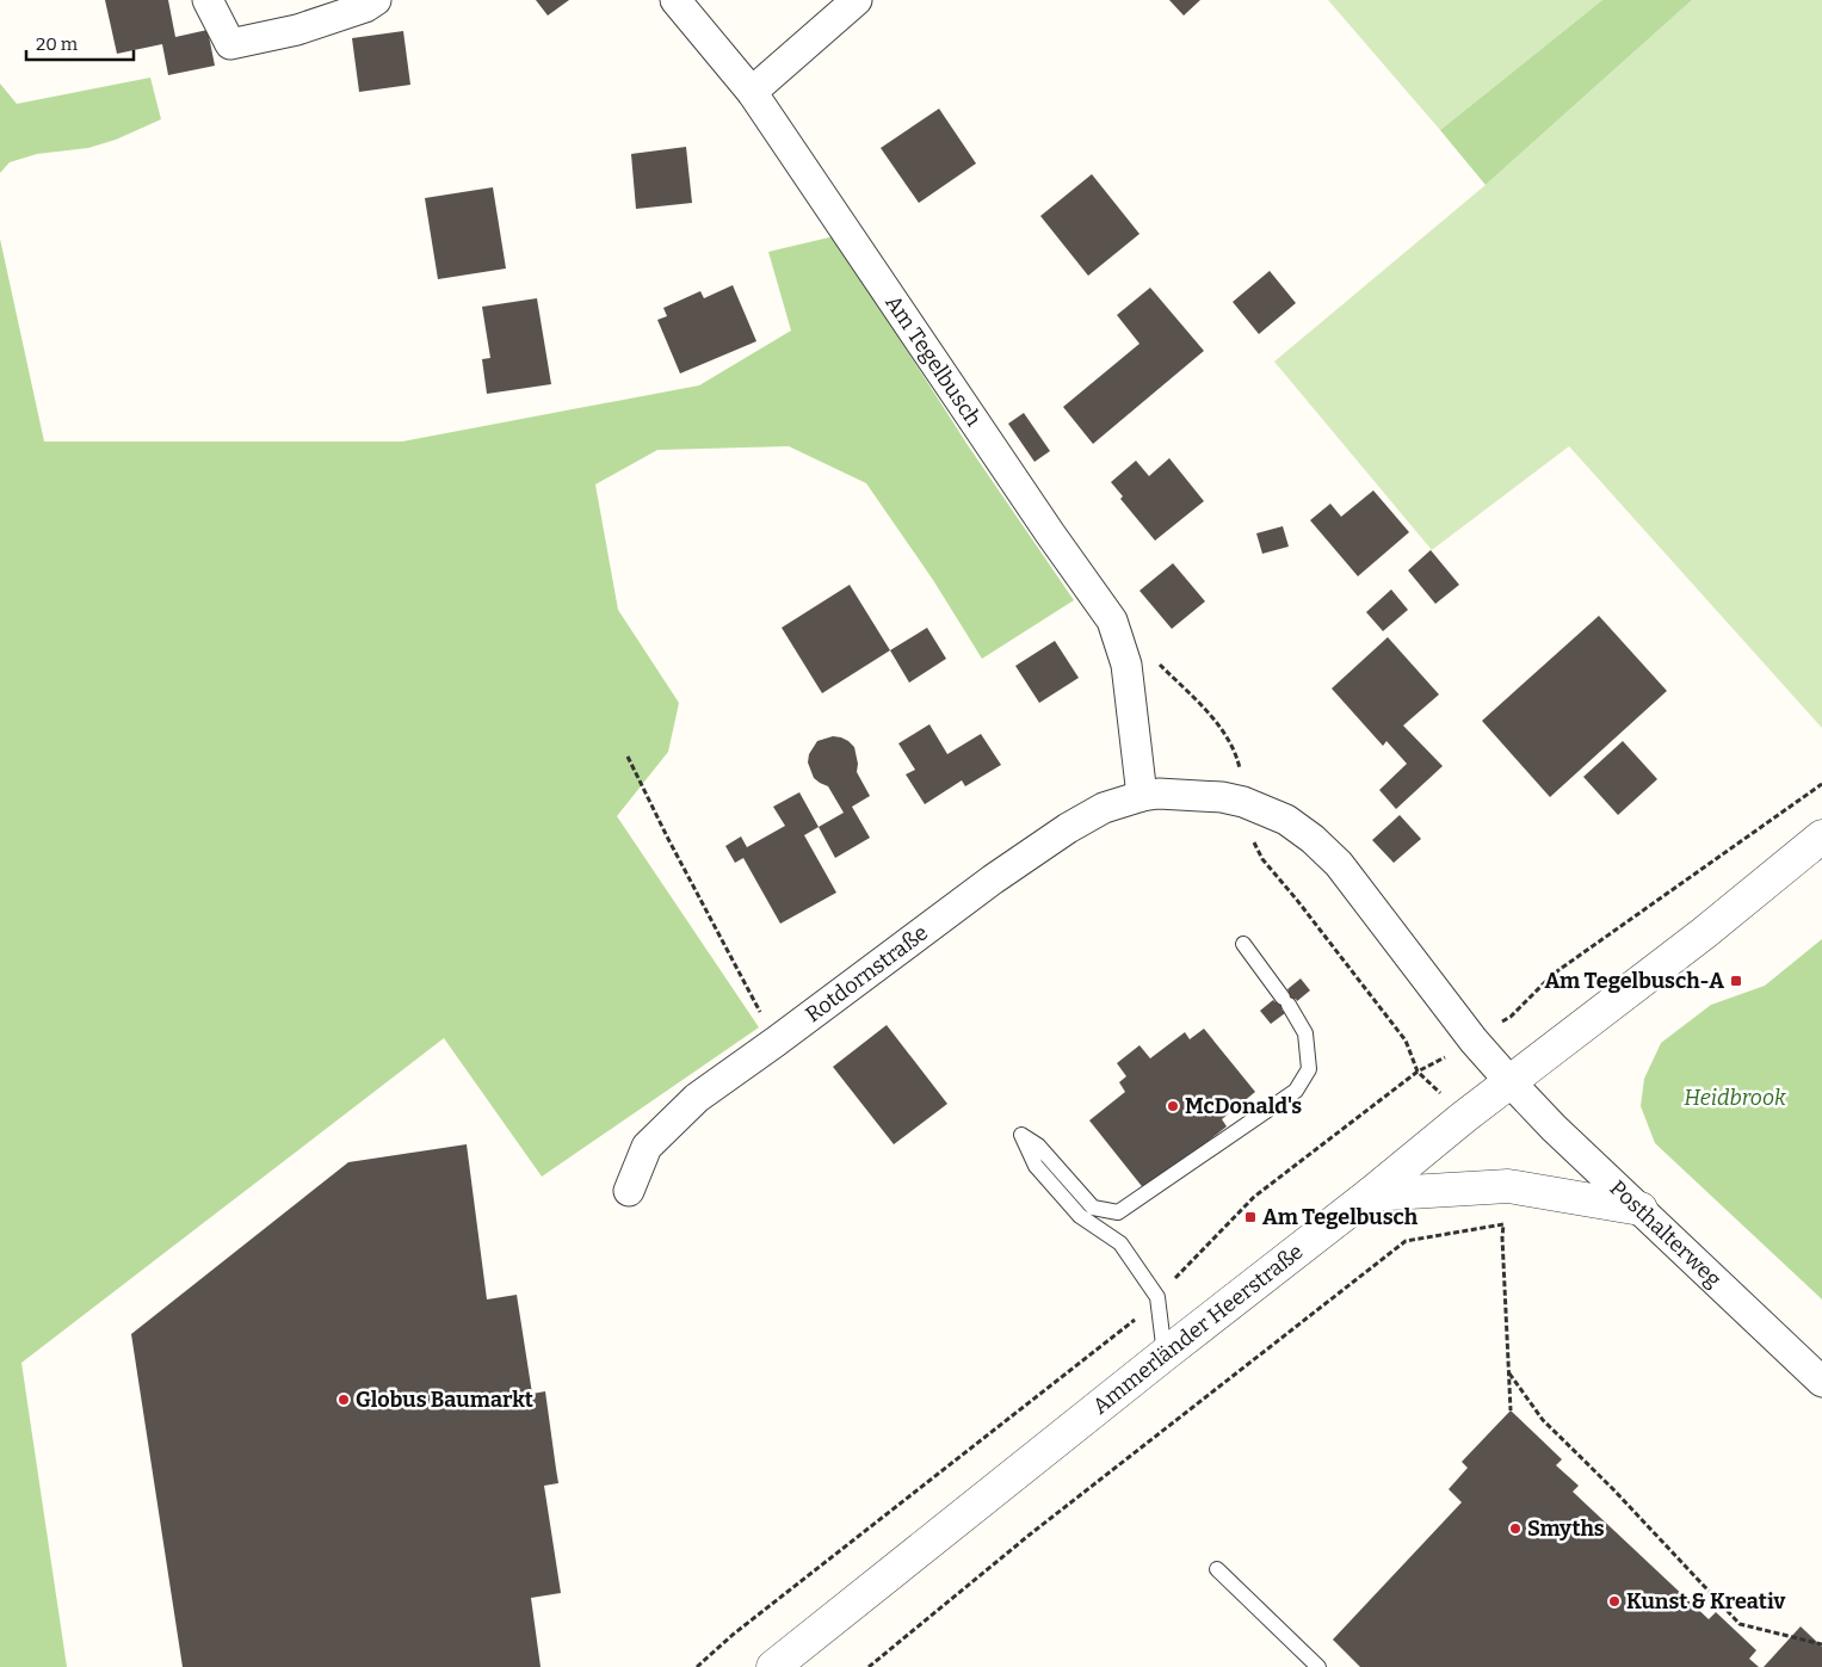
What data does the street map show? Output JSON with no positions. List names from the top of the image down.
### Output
{
  "streets": {
    "street": [
      "Am Tegelbusch",
      "Rotdornstraße",
      "Posthalterweg",
      "Ammerländer Heerstraße"
    ]
  },
  "crossings": [
    ["Am Tegelbusch", "Rotdornstraße"],
    ["Posthalterweg", "Ammerländer Heerstraße"]
  ],
  "parks": ["Heidbrook"],
  "places": {
    "transit": ["Am Tegelbusch-A", "Am Tegelbusch"],
    "other": [
      "McDonald's",
      "Globus Baumarkt",
      "Smyths",
      "Kunst & Kreativ"
    ]
  },
  "scale_bar": "20 m"
}
